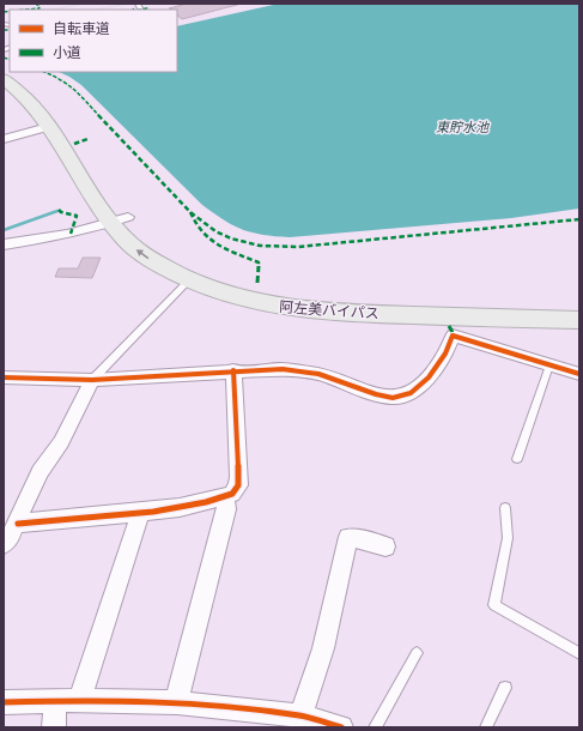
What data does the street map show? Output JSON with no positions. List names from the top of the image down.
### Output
{
  "streets": {
    "main road": ["阿左美バイパス"]
  },
  "water": ["東貯水池"],
  "legend": ["自転車道", "小道"]
}
